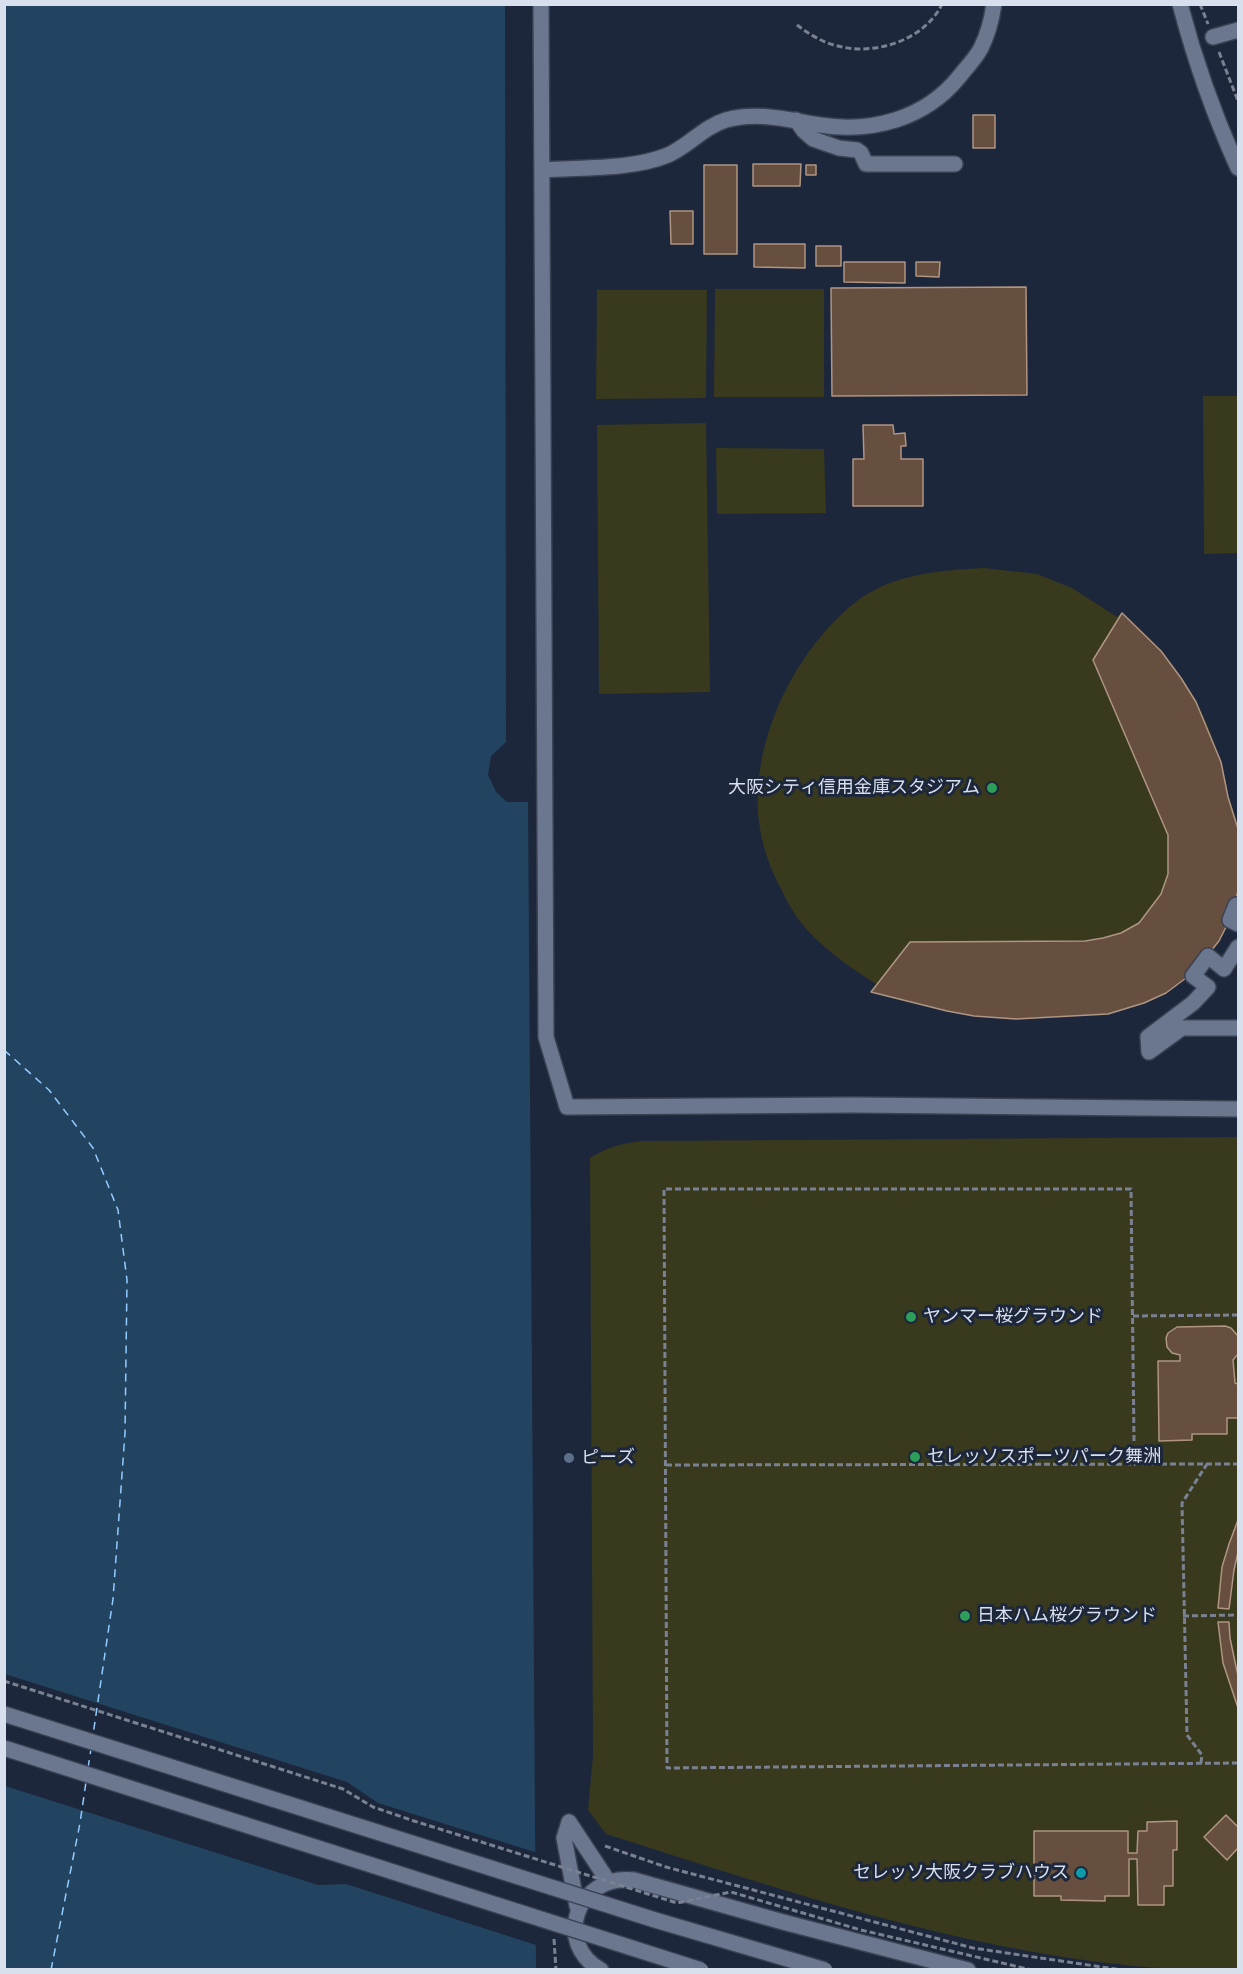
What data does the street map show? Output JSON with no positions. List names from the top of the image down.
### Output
{
  "places": [
    "大阪シティ信用金庫スタジアム",
    "ヤンマー桜グラウンド",
    "セレッソスポーツパーク舞洲",
    "ピーズ",
    "日本ハム桜グラウンド",
    "セレッソ大阪クラブハウス"
  ]
}
